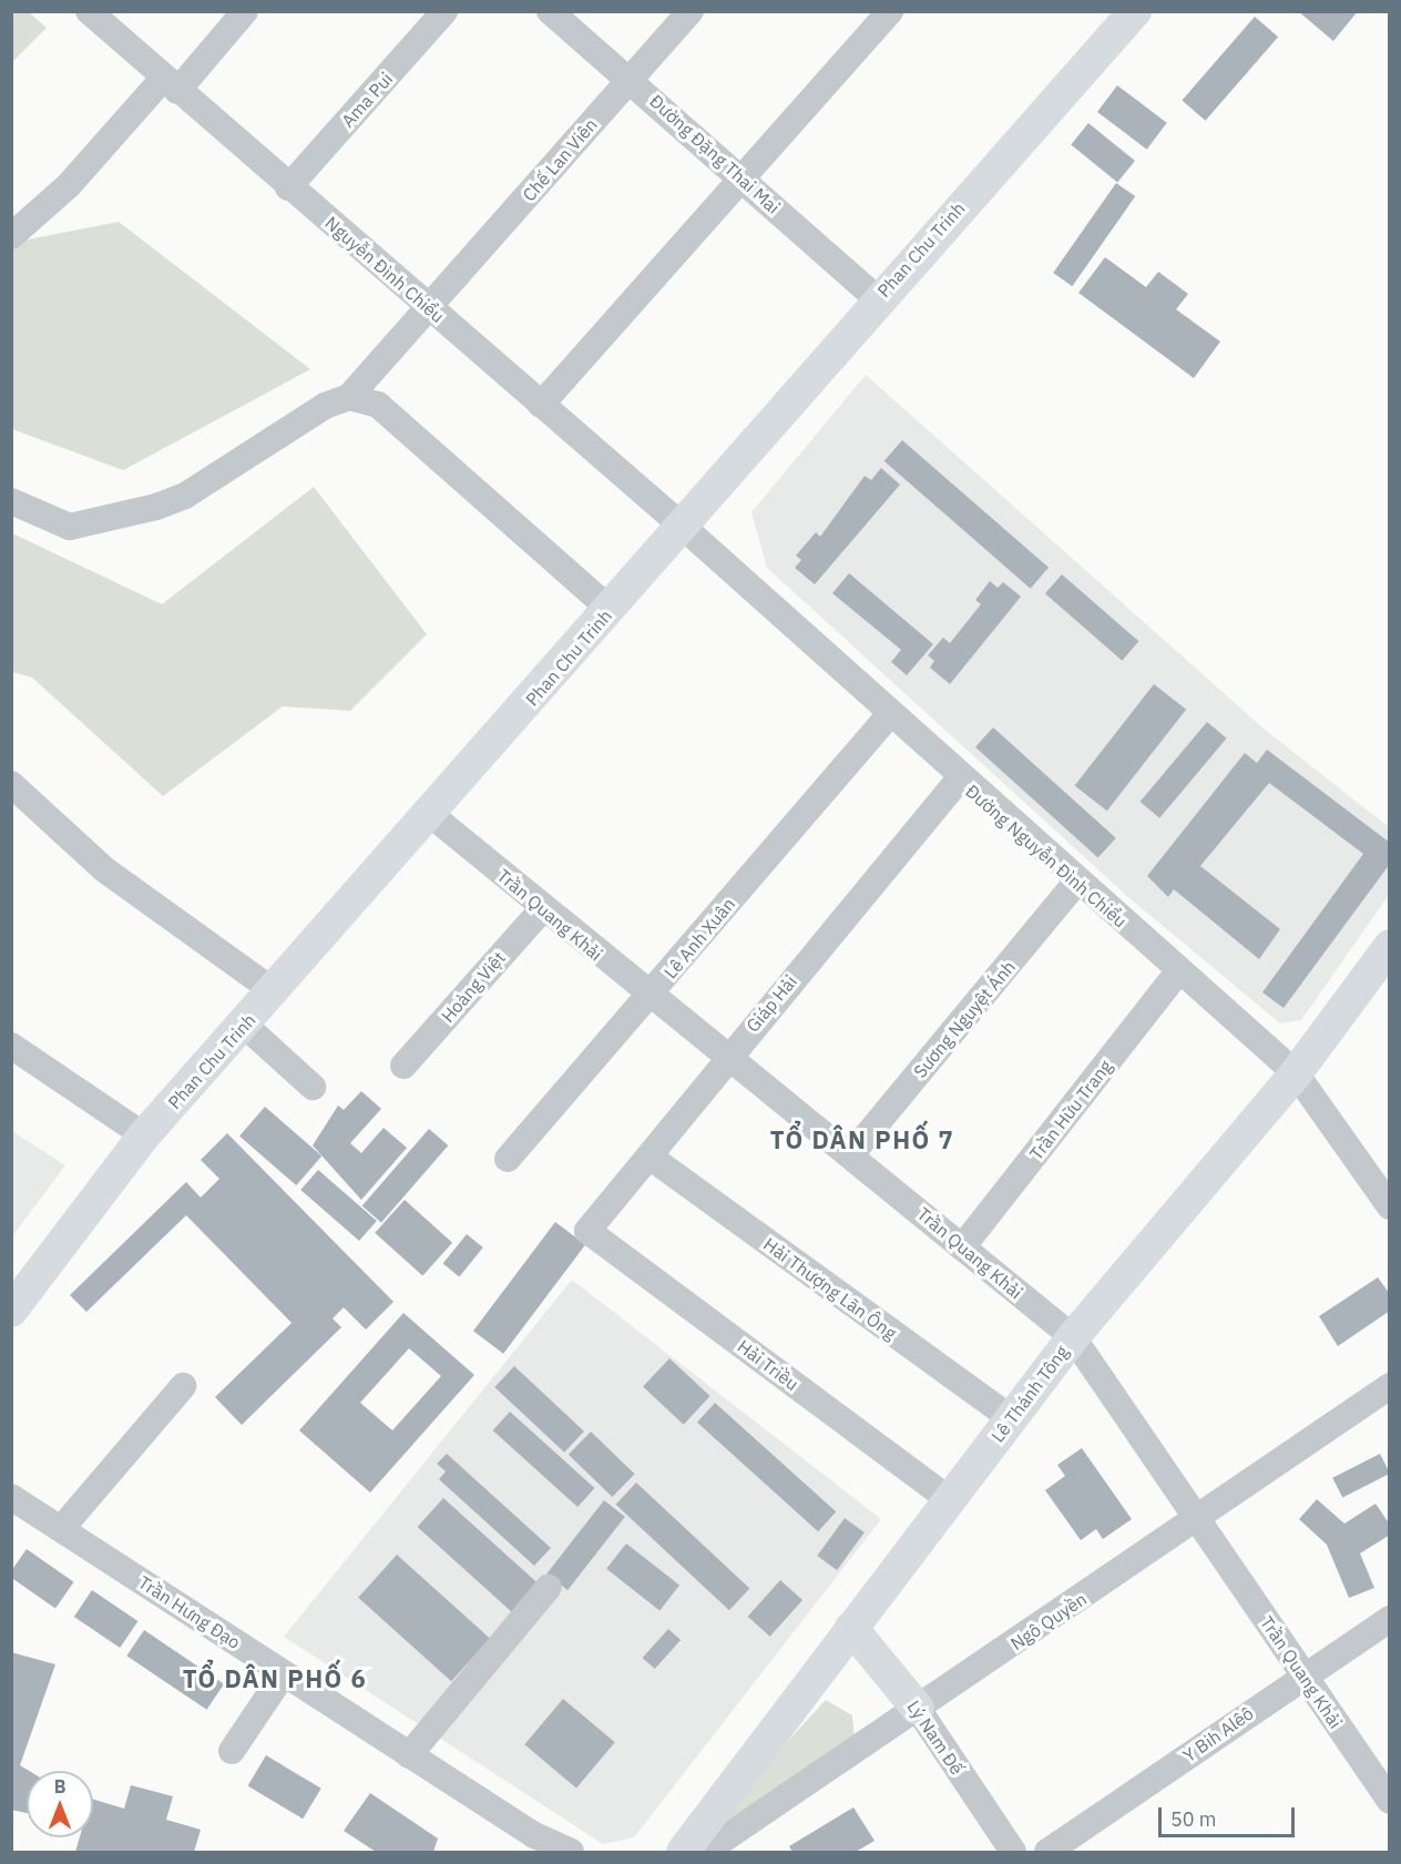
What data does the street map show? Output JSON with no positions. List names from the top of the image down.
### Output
{
  "streets": {
    "main road": ["Phan Chu Trinh", "Lê Thánh Tông", "Lý Nam Đế"],
    "street": [
      "Ama Pui",
      "Đường Đặng Thai Mai",
      "Chế Lan Viên",
      "Nguyễn Đình Chiểu",
      "Đường Nguyễn Đình Chiểu",
      "Trần Quang Khải",
      "Lê Anh Xuân",
      "Hoàng Việt",
      "Giáp Hải",
      "Sương Nguyệt Ánh",
      "Trần Hữu Trang",
      "Hải Thượng Lãn Ông",
      "Hải Triều",
      "Trần Hưng Đạo",
      "Ngô Quyền",
      "Y Bih Alêô"
    ]
  },
  "crossings": [
    ["Ama Pui", "Nguyễn Đình Chiểu"],
    ["Đường Đặng Thai Mai", "Chế Lan Viên"],
    ["Đường Đặng Thai Mai", "Phan Chu Trinh"],
    ["Chế Lan Viên", "Nguyễn Đình Chiểu"],
    ["Phan Chu Trinh", "Nguyễn Đình Chiểu"],
    ["Phan Chu Trinh", "Đường Nguyễn Đình Chiểu"],
    ["Phan Chu Trinh", "Trần Quang Khải"],
    ["Nguyễn Đình Chiểu", "Đường Nguyễn Đình Chiểu"],
    ["Đường Nguyễn Đình Chiểu", "Lê Anh Xuân"],
    ["Đường Nguyễn Đình Chiểu", "Giáp Hải"],
    ["Đường Nguyễn Đình Chiểu", "Sương Nguyệt Ánh"],
    ["Đường Nguyễn Đình Chiểu", "Trần Hữu Trang"],
    ["Đường Nguyễn Đình Chiểu", "Lê Thánh Tông"],
    ["Trần Quang Khải", "Lê Anh Xuân"],
    ["Trần Quang Khải", "Hoàng Việt"],
    ["Trần Quang Khải", "Giáp Hải"],
    ["Trần Quang Khải", "Sương Nguyệt Ánh"],
    ["Trần Quang Khải", "Trần Hữu Trang"],
    ["Trần Quang Khải", "Lê Thánh Tông"],
    ["Trần Quang Khải", "Ngô Quyền"],
    ["Trần Quang Khải", "Y Bih Alêô"],
    ["Giáp Hải", "Hải Thượng Lãn Ông"],
    ["Giáp Hải", "Hải Triều"],
    ["Hải Thượng Lãn Ông", "Lê Thánh Tông"],
    ["Hải Triều", "Lê Thánh Tông"],
    ["Lê Thánh Tông", "Lý Nam Đế"],
    ["Ngô Quyền", "Lý Nam Đế"]
  ],
  "districts": ["TỔ DÂN PHỐ 7", "TỔ DÂN PHỐ 6"],
  "scale_bar": "50 m",
  "north": "top"
}
